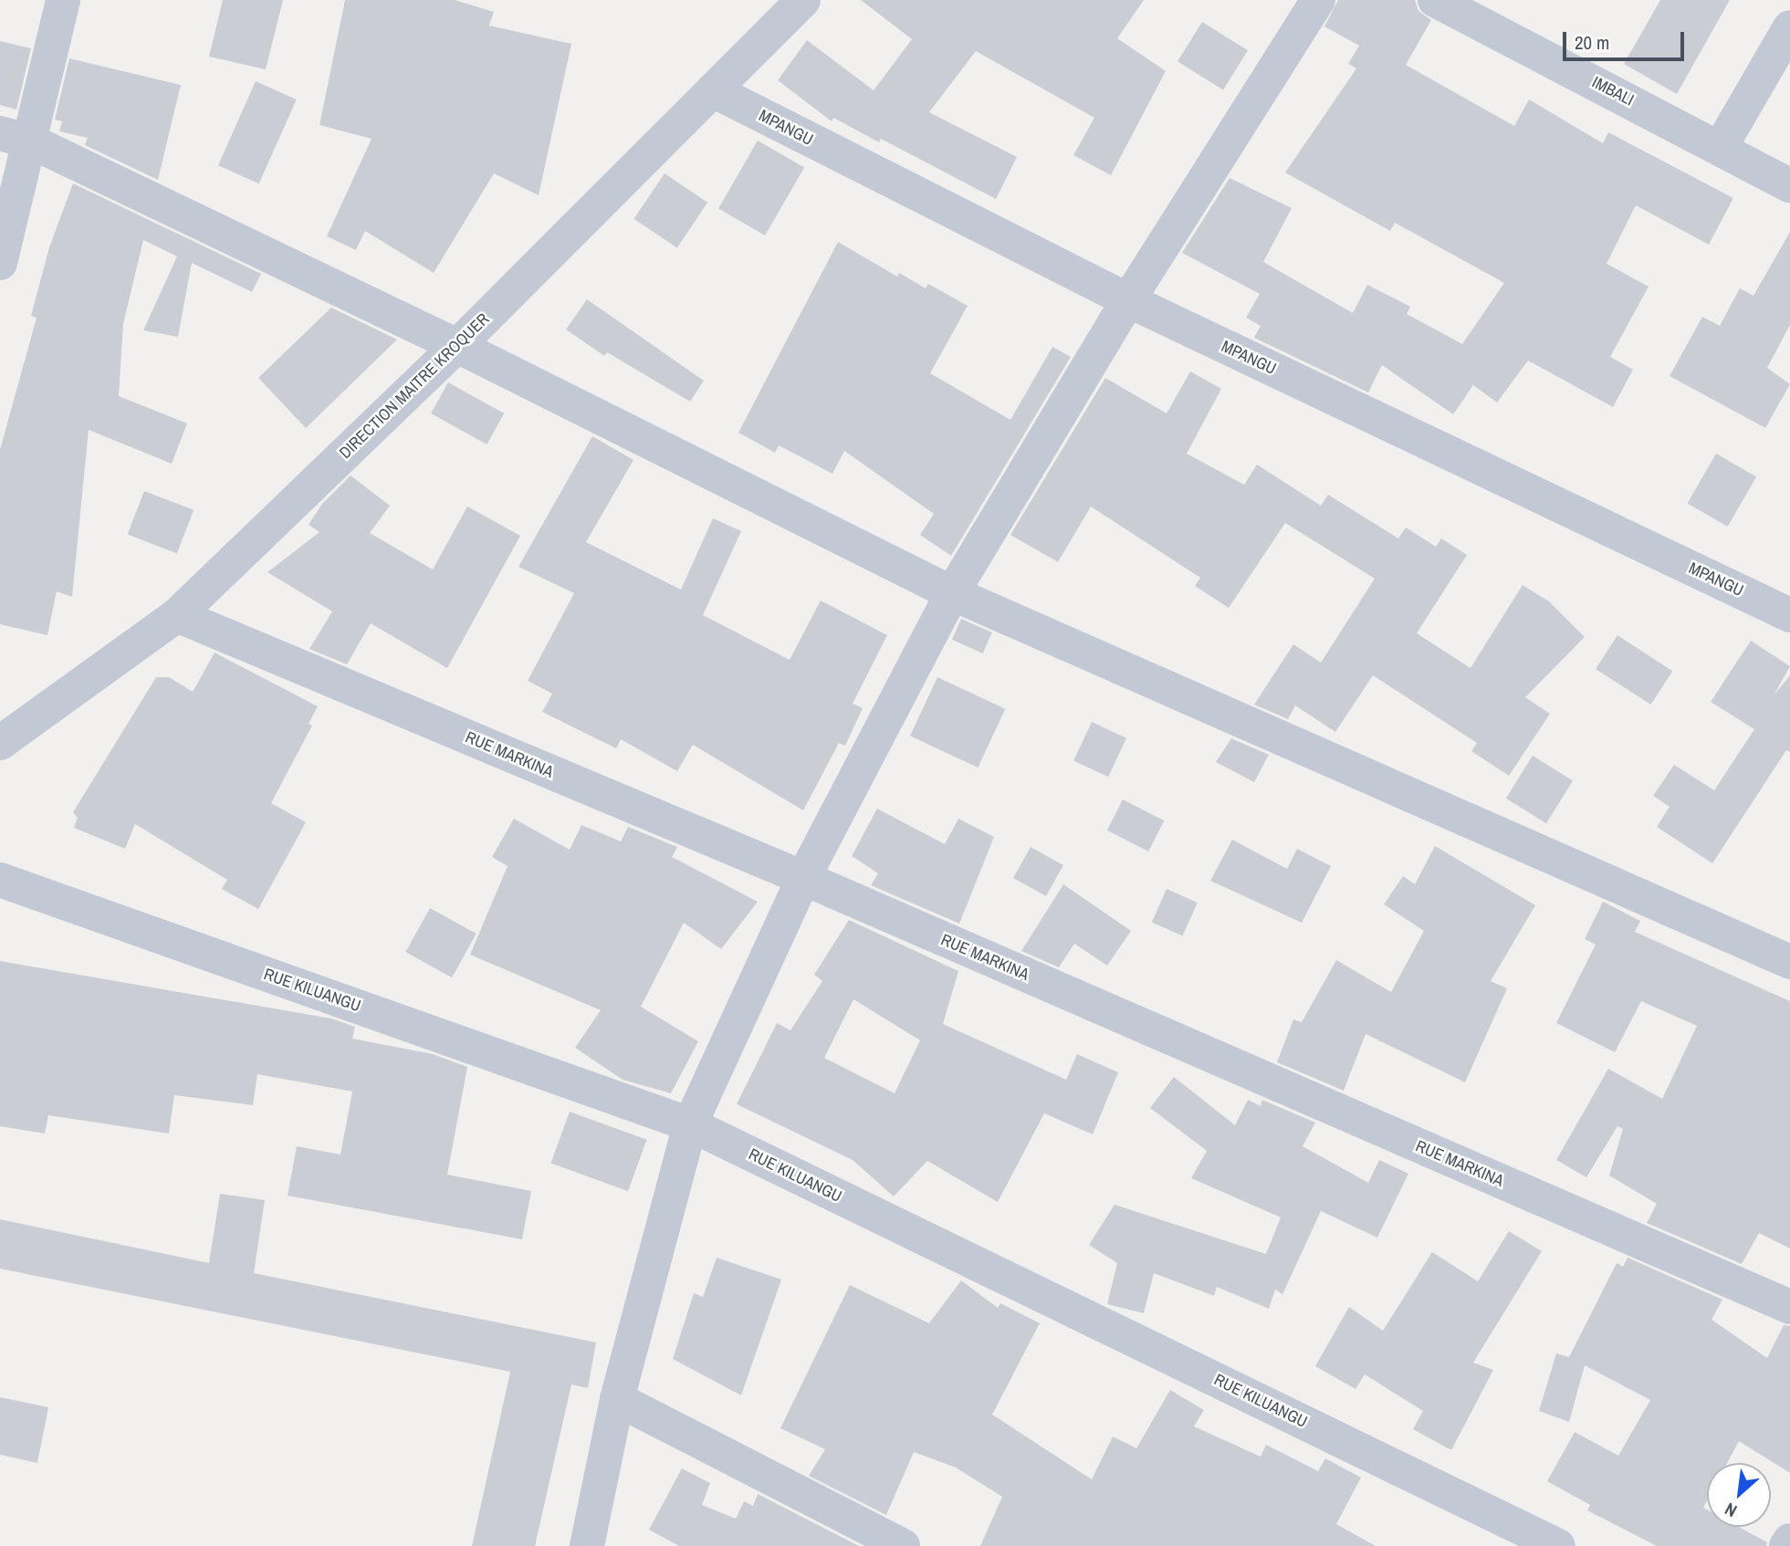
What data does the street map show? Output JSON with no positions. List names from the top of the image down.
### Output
{
  "streets": {
    "street": [
      "IMBALI",
      "MPANGU",
      "DIRECTION MAITRE KROQUER",
      "RUE MARKINA",
      "RUE KILUANGU"
    ]
  },
  "crossings": [
    ["MPANGU", "DIRECTION MAITRE KROQUER"],
    ["DIRECTION MAITRE KROQUER", "RUE MARKINA"]
  ],
  "scale_bar": "20 m",
  "north": "bottom left"
}
